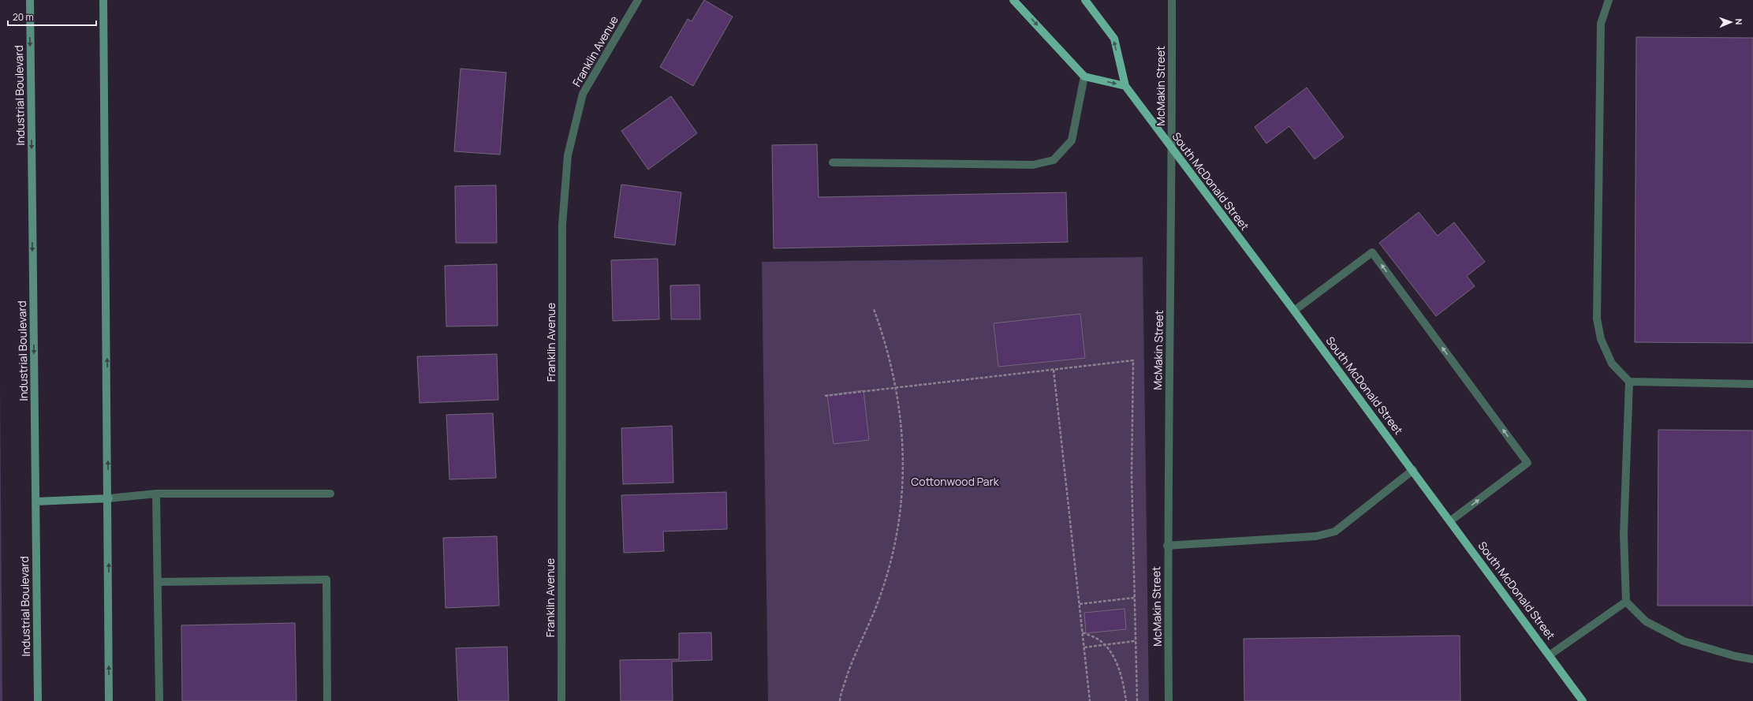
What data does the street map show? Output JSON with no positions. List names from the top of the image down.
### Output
{
  "streets": {
    "main road": ["Industrial Boulevard", "South McDonald Street"],
    "street": ["Franklin Avenue", "McMakin Street"]
  },
  "crossings": [
    ["McMakin Street", "South McDonald Street"]
  ],
  "one_way": ["Industrial Boulevard"],
  "parks": ["Cottonwood Park"],
  "scale_bar": "20 m",
  "north": "right"
}
